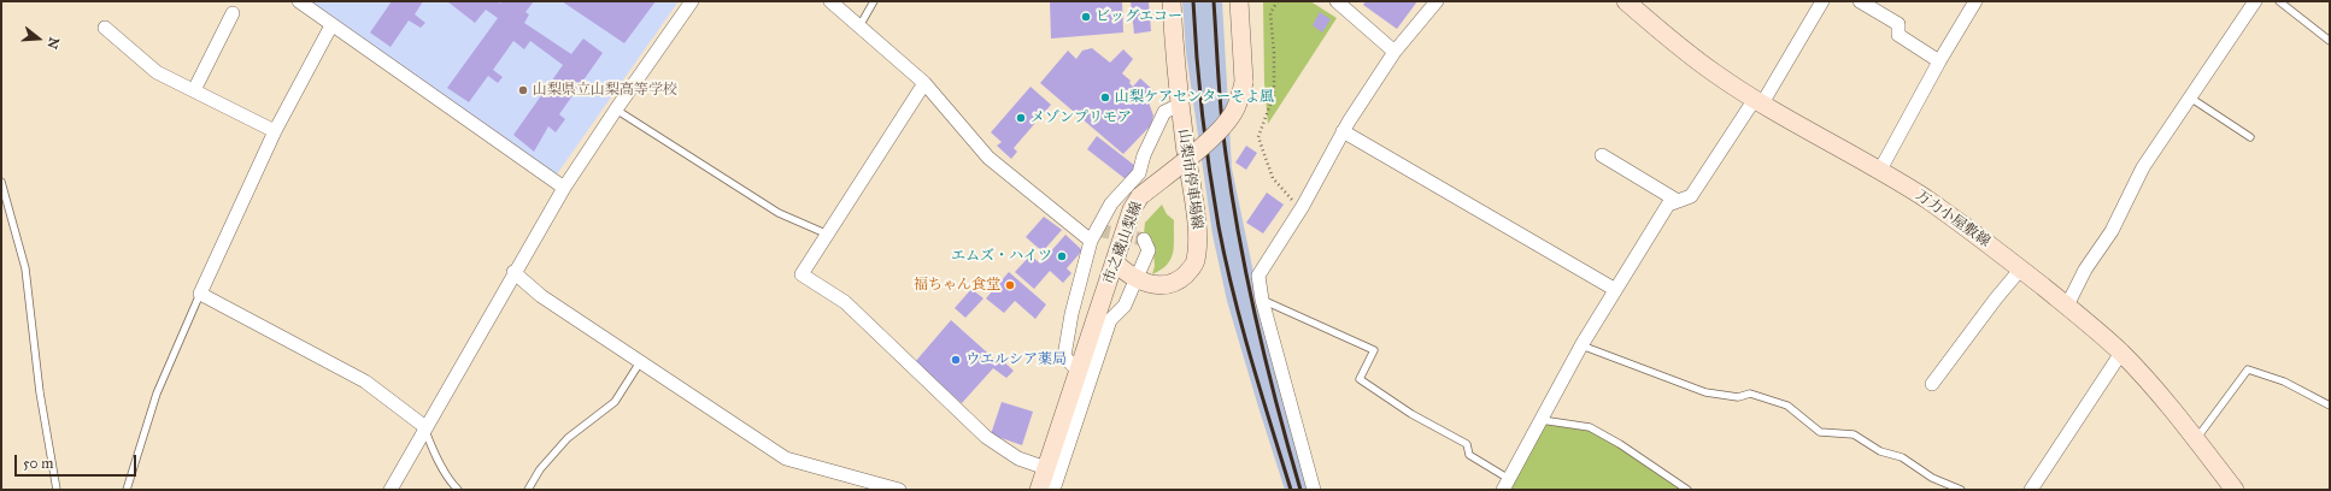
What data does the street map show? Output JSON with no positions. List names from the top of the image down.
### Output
{
  "streets": {
    "main road": ["山梨市停車場線", "万力小屋敷線", "市之蔵山梨線"]
  },
  "places": [
    "ビッグエコー",
    "山梨県立山梨高等学校",
    "山梨ケアセンターそよ風",
    "メゾンプリモア",
    "エムズ・ハイツ",
    "福ちゃん食堂",
    "ウエルシア薬局"
  ],
  "scale_bar": "50 m",
  "north": "right"
}
